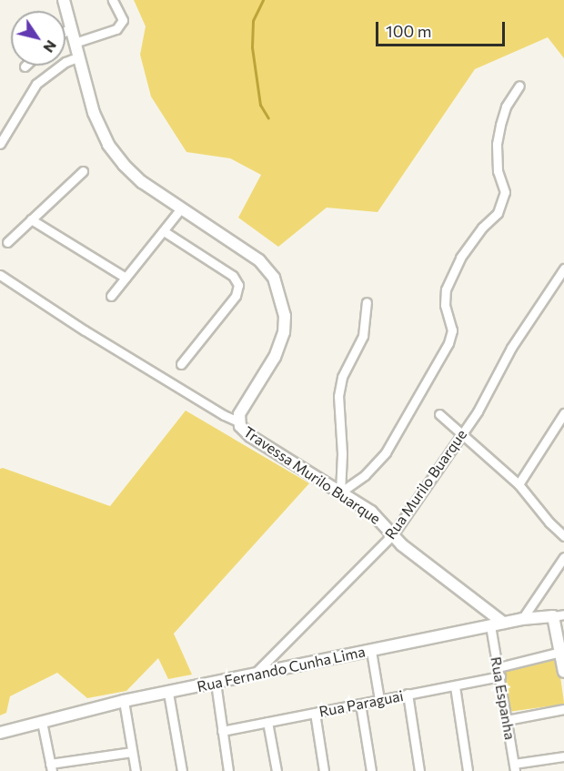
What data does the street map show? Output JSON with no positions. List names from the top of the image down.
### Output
{
  "streets": {
    "street": [
      "Travessa Murilo Buarque",
      "Rua Murilo Buarque",
      "Rua Fernando Cunha Lima",
      "Rua Espanha",
      "Rua Paraguai"
    ]
  },
  "crossings": [
    ["Travessa Murilo Buarque", "Rua Murilo Buarque"],
    ["Travessa Murilo Buarque", "Rua Fernando Cunha Lima"],
    ["Rua Murilo Buarque", "Rua Fernando Cunha Lima"],
    ["Rua Fernando Cunha Lima", "Rua Espanha"],
    ["Rua Espanha", "Rua Paraguai"]
  ],
  "scale_bar": "100 m",
  "north": "bottom right"
}
